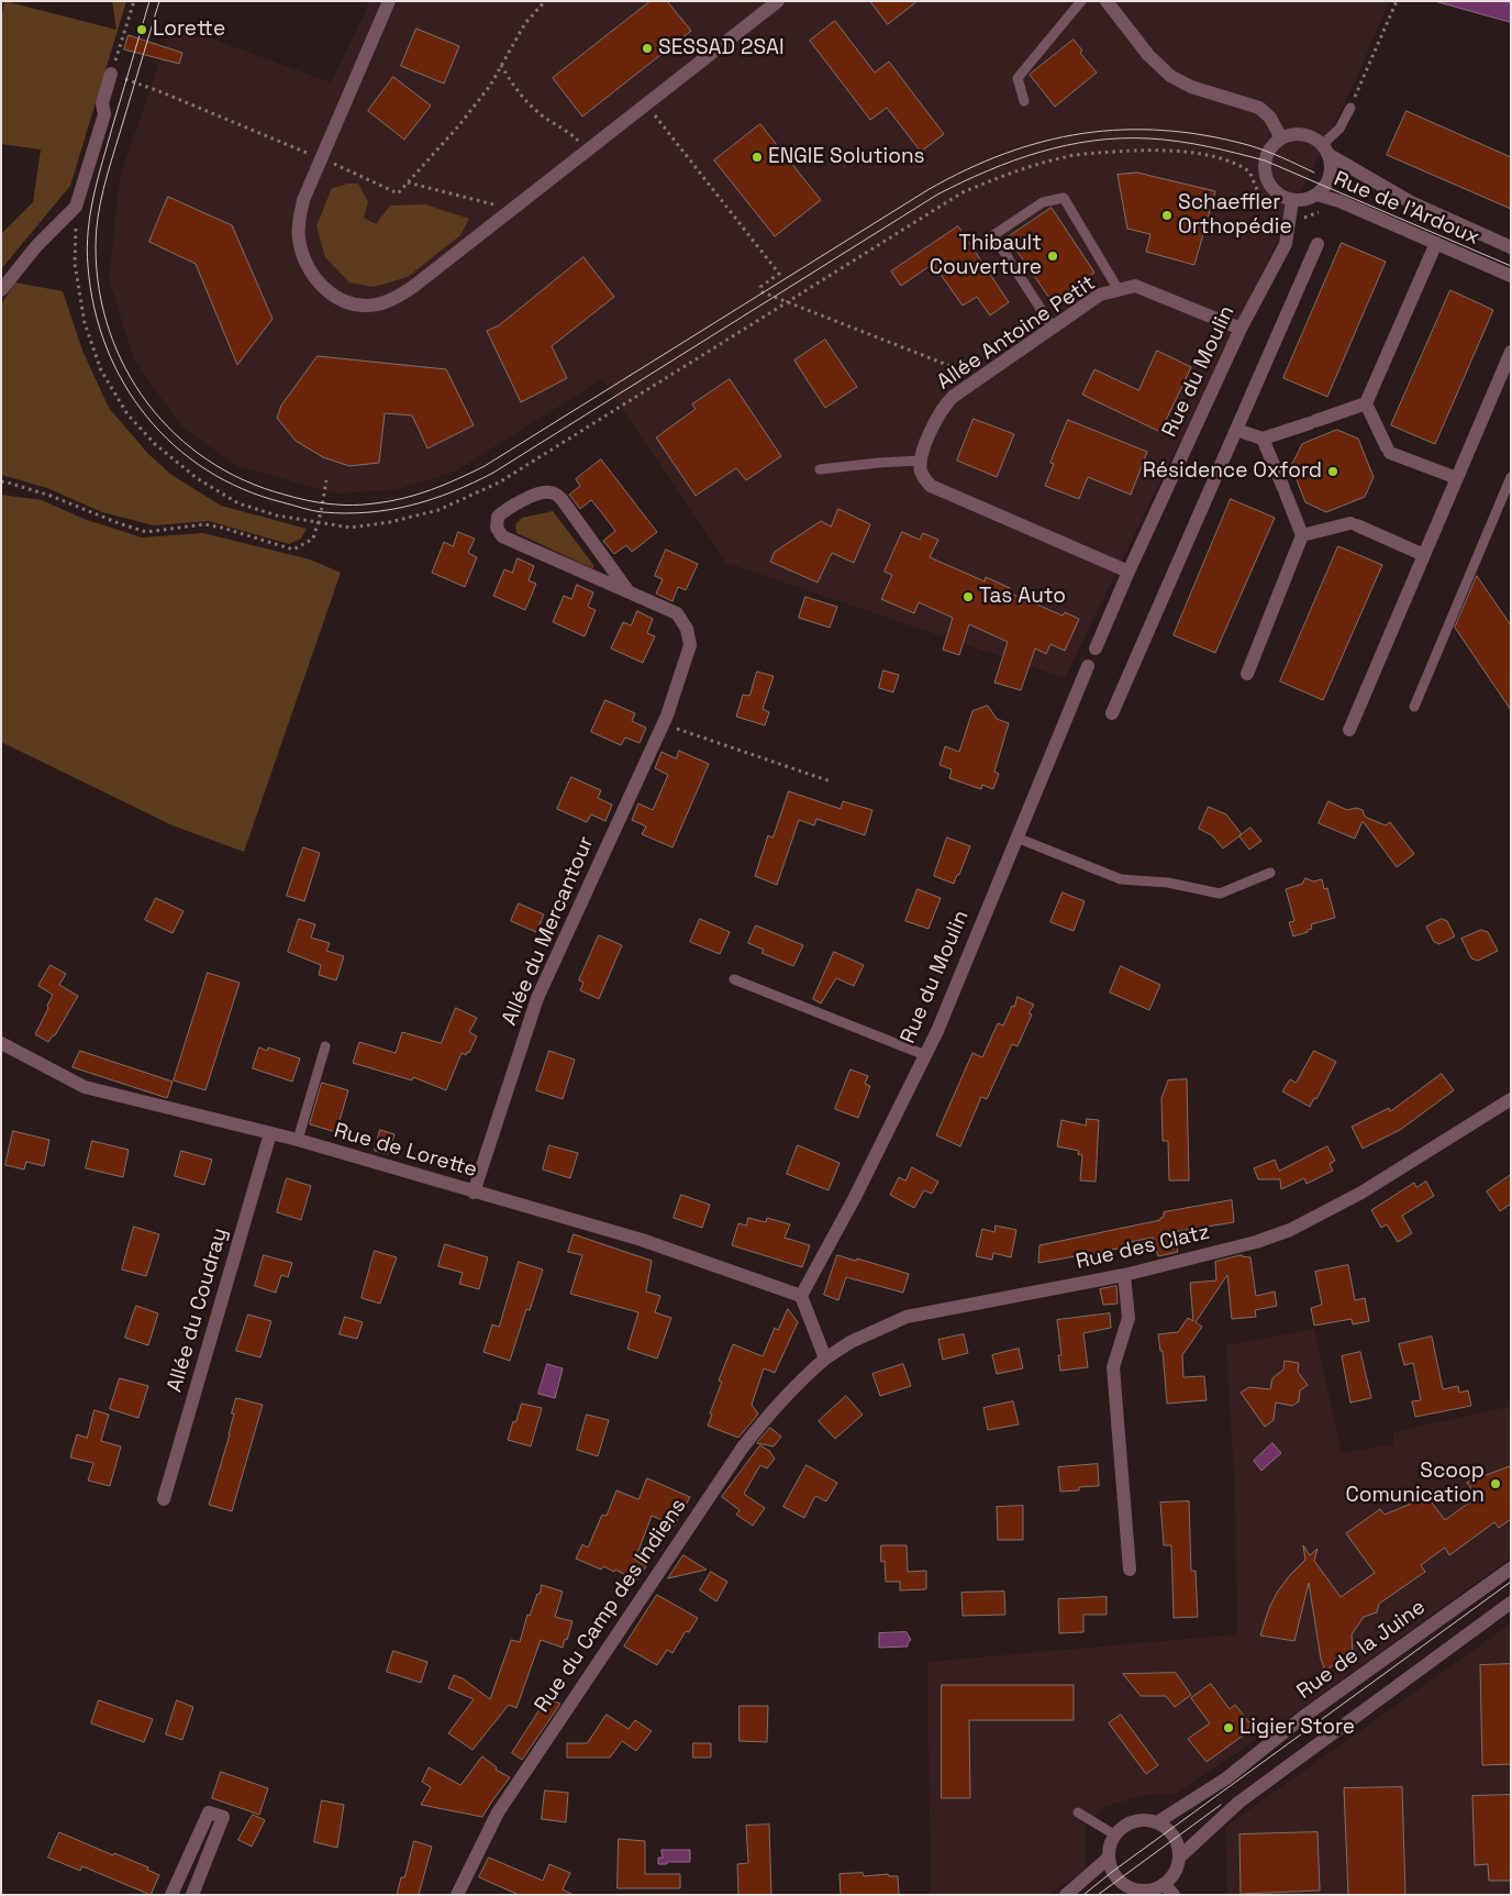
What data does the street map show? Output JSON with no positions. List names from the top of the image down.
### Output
{
  "streets": {
    "street": [
      "Rue de l'Ardoux",
      "Allée Antoine Petit",
      "Rue du Moulin",
      "Allée du Mercantour",
      "Rue de Lorette",
      "Rue des Clatz",
      "Allée du Coudray",
      "Rue du Camp des Indiens",
      "Rue de la Juine"
    ]
  },
  "crossings": [
    ["Rue de l'Ardoux", "Rue du Moulin"],
    ["Allée Antoine Petit", "Rue du Moulin"],
    ["Rue du Moulin", "Rue de Lorette"],
    ["Allée du Mercantour", "Rue de Lorette"],
    ["Rue de Lorette", "Allée du Coudray"],
    ["Rue des Clatz", "Rue du Camp des Indiens"]
  ],
  "places": [
    "Lorette",
    "SESSAD 2SAI",
    "ENGIE Solutions",
    "Schaeffler Orthopédie",
    "Thibault Couverture",
    "Résidence Oxford",
    "Tas Auto",
    "Scoop Comunication",
    "Ligier Store"
  ]
}
